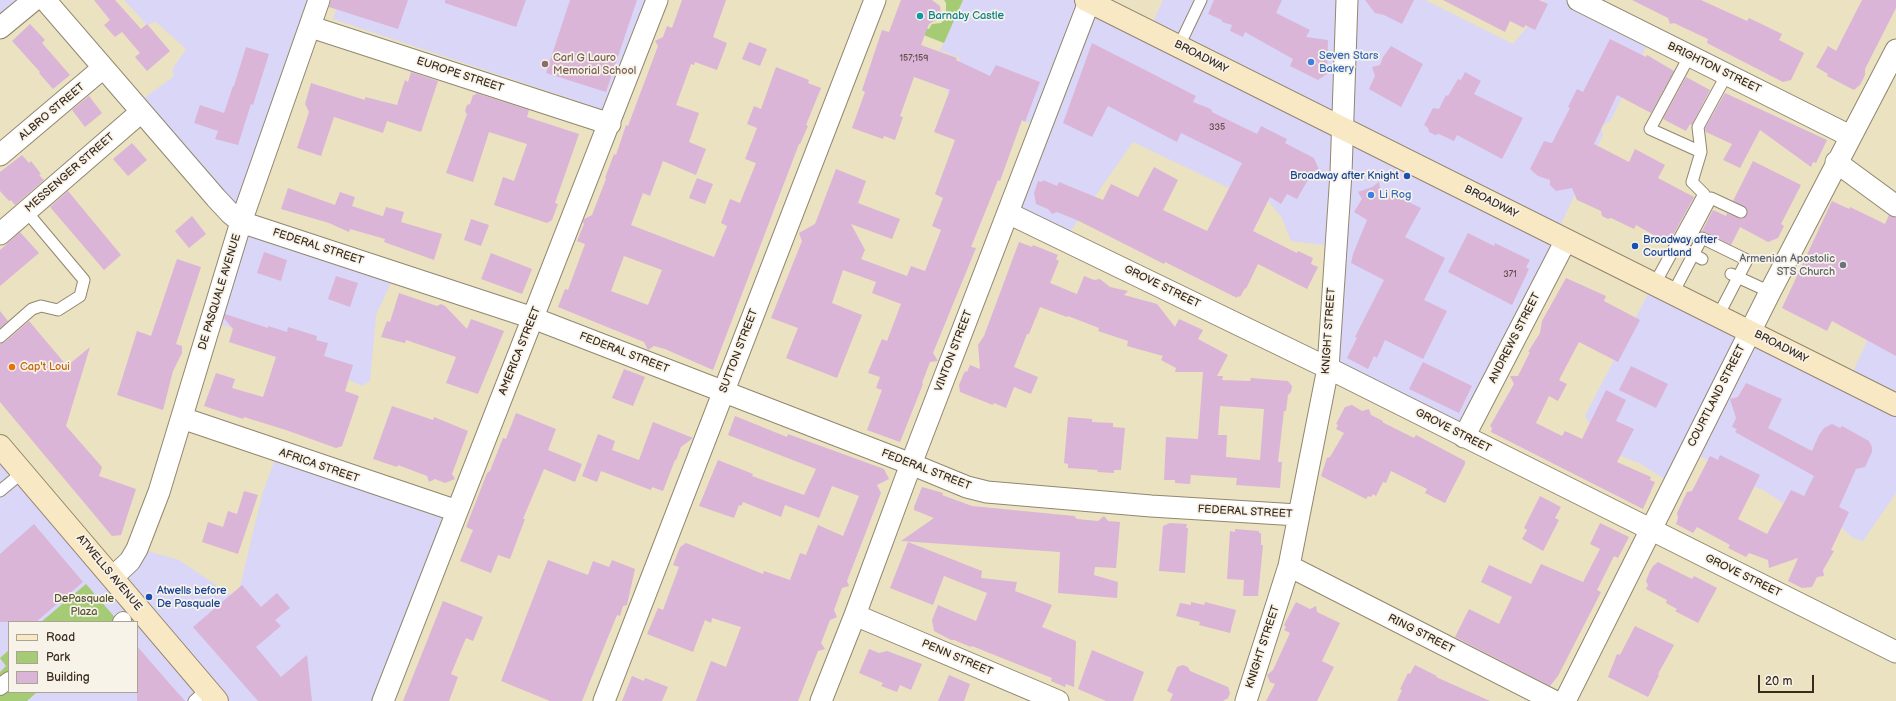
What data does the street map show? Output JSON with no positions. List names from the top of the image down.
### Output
{
  "streets": {
    "main road": ["BROADWAY", "ATWELLS AVENUE"],
    "street": [
      "BRIGHTON STREET",
      "EUROPE STREET",
      "ALBRO STREET",
      "MESSENGER STREET",
      "FEDERAL STREET",
      "GROVE STREET",
      "DE PASQUALE AVENUE",
      "KNIGHT STREET",
      "ANDREWS STREET",
      "AMERICA STREET",
      "SUTTON STREET",
      "VINTON STREET",
      "COURTLAND STREET",
      "AFRICA STREET",
      "RING STREET",
      "PENN STREET"
    ]
  },
  "crossings": [
    ["BROADWAY", "KNIGHT STREET"],
    ["BROADWAY", "ANDREWS STREET"],
    ["BROADWAY", "VINTON STREET"],
    ["BROADWAY", "COURTLAND STREET"],
    ["BRIGHTON STREET", "COURTLAND STREET"],
    ["EUROPE STREET", "DE PASQUALE AVENUE"],
    ["EUROPE STREET", "AMERICA STREET"],
    ["ALBRO STREET", "FEDERAL STREET"],
    ["MESSENGER STREET", "FEDERAL STREET"],
    ["FEDERAL STREET", "DE PASQUALE AVENUE"],
    ["FEDERAL STREET", "KNIGHT STREET"],
    ["FEDERAL STREET", "AMERICA STREET"],
    ["FEDERAL STREET", "SUTTON STREET"],
    ["FEDERAL STREET", "VINTON STREET"],
    ["GROVE STREET", "KNIGHT STREET"],
    ["GROVE STREET", "ANDREWS STREET"],
    ["GROVE STREET", "VINTON STREET"],
    ["GROVE STREET", "COURTLAND STREET"],
    ["DE PASQUALE AVENUE", "AFRICA STREET"],
    ["DE PASQUALE AVENUE", "ATWELLS AVENUE"],
    ["KNIGHT STREET", "RING STREET"],
    ["AMERICA STREET", "AFRICA STREET"],
    ["VINTON STREET", "PENN STREET"]
  ],
  "parks": ["DePasquale Plaza"],
  "places": [
    "Barnaby Castle",
    "Seven Stars Bakery",
    "Carl G Lauro Memorial School",
    "Broadway after Knight",
    "Li Rog",
    "Broadway after Courtland",
    "Armenian Apostolic STS Church",
    "Cap't Loui",
    "Atwells before De Pasquale"
  ],
  "house_numbers": ["157;159", "335", "371"],
  "legend": ["Road", "Park", "Building"],
  "scale_bar": "20 m"
}
